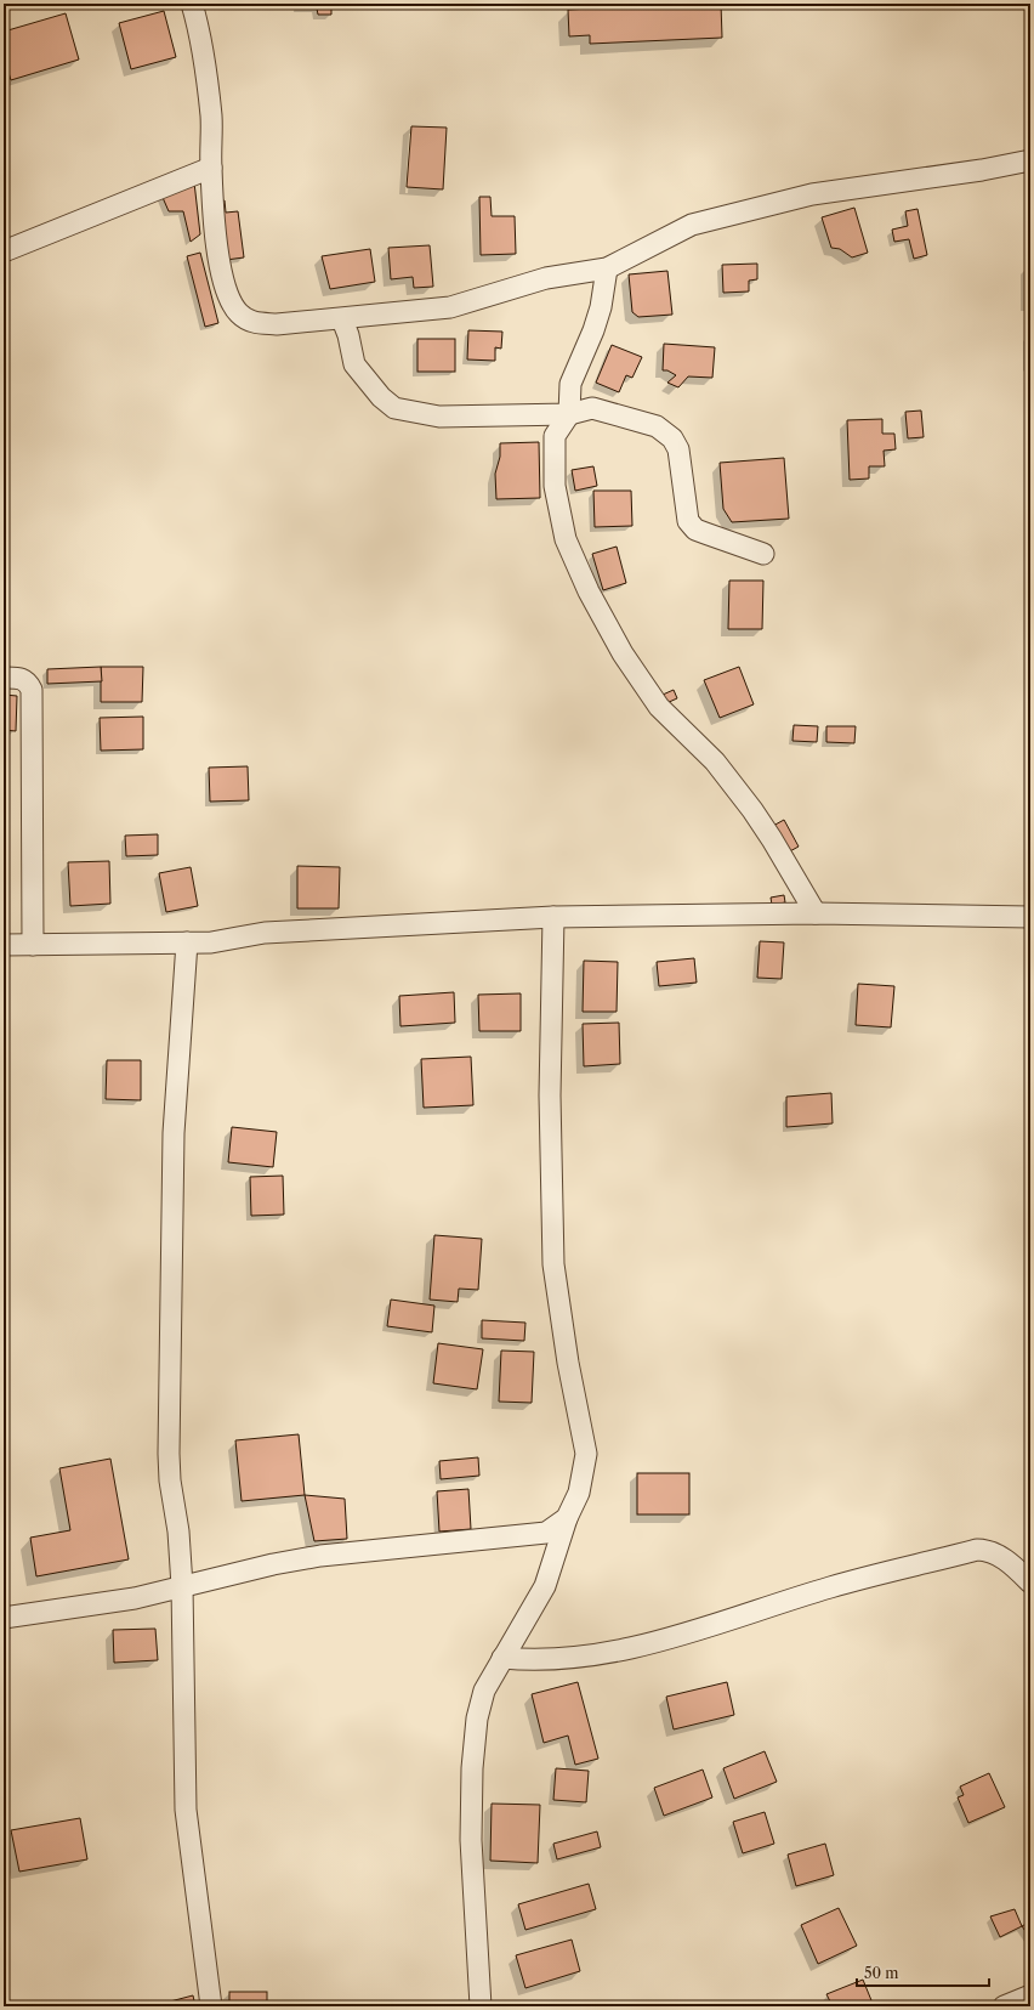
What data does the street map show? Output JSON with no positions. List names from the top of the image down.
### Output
{
  "scale_bar": "50 m"
}
